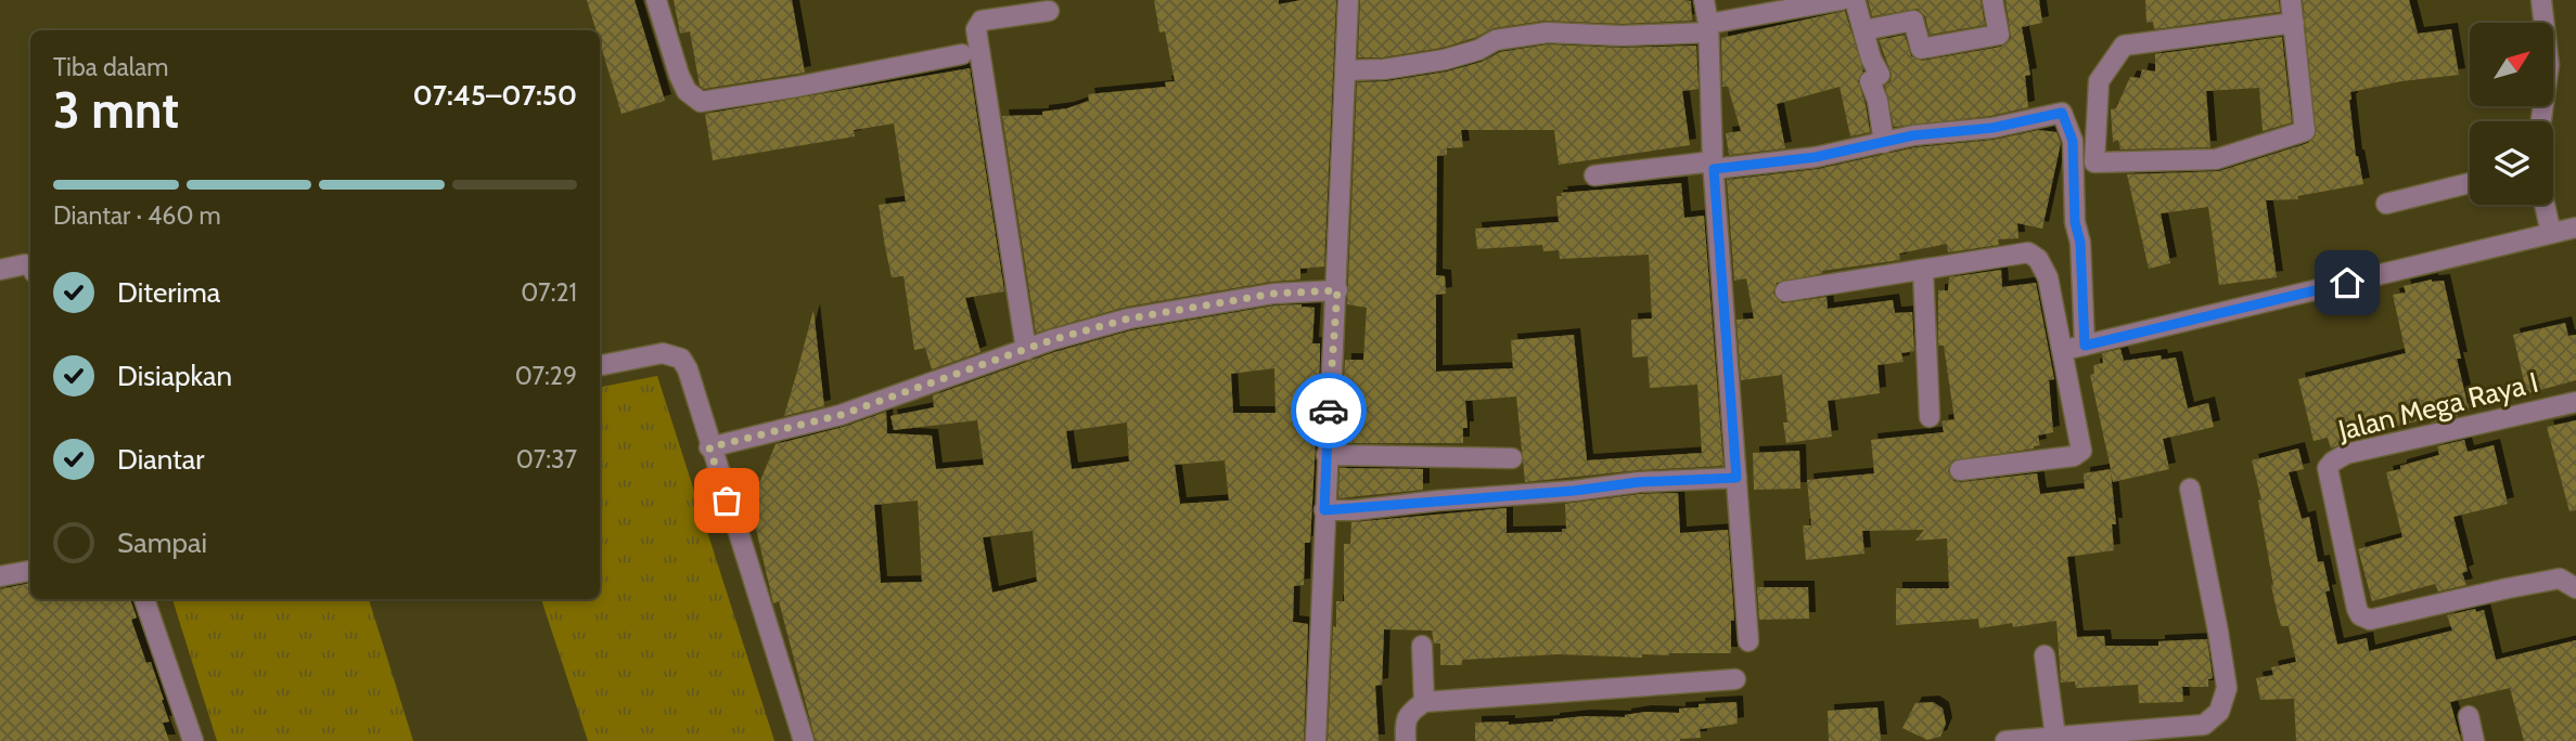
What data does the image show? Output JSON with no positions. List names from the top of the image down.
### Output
{
  "streets": {
    "street": ["Jalan Mega Raya I"]
  },
  "north": "top right",
  "page": {
    "heading": ["3 mnt", "Tiba dalam", "07:45–07:50"],
    "bar": "Diantar · 460 m",
    "list": [
      ["Diterima", "07:21"],
      ["Disiapkan", "07:29"],
      ["Diantar", "07:37"],
      "Sampai"
    ]
  }
}
